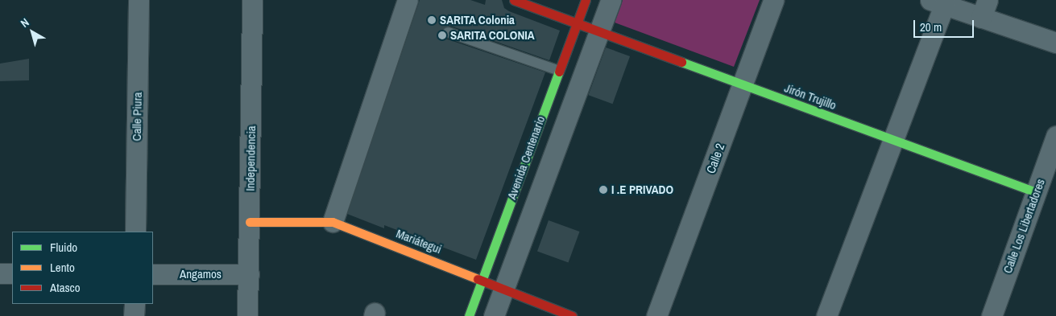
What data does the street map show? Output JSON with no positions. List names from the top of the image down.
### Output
{
  "streets": {
    "street": [
      "Jirón Trujillo",
      "Calle Piura",
      "Avenida Centenario",
      "Independencia",
      "Calle 2",
      "Calle Los Libertadores",
      "Mariátegui",
      "Angamos"
    ]
  },
  "crossings": [
    ["Jirón Trujillo", "Avenida Centenario"],
    ["Jirón Trujillo", "Calle 2"],
    ["Jirón Trujillo", "Calle Los Libertadores"],
    ["Avenida Centenario", "Mariátegui"],
    ["Independencia", "Mariátegui"],
    ["Independencia", "Angamos"]
  ],
  "places": ["SARITA Colonia", "SARITA COLONIA", "I .E PRIVADO"],
  "legend": ["Fluido", "Lento", "Atasco"],
  "scale_bar": "20 m",
  "north": "top left"
}
